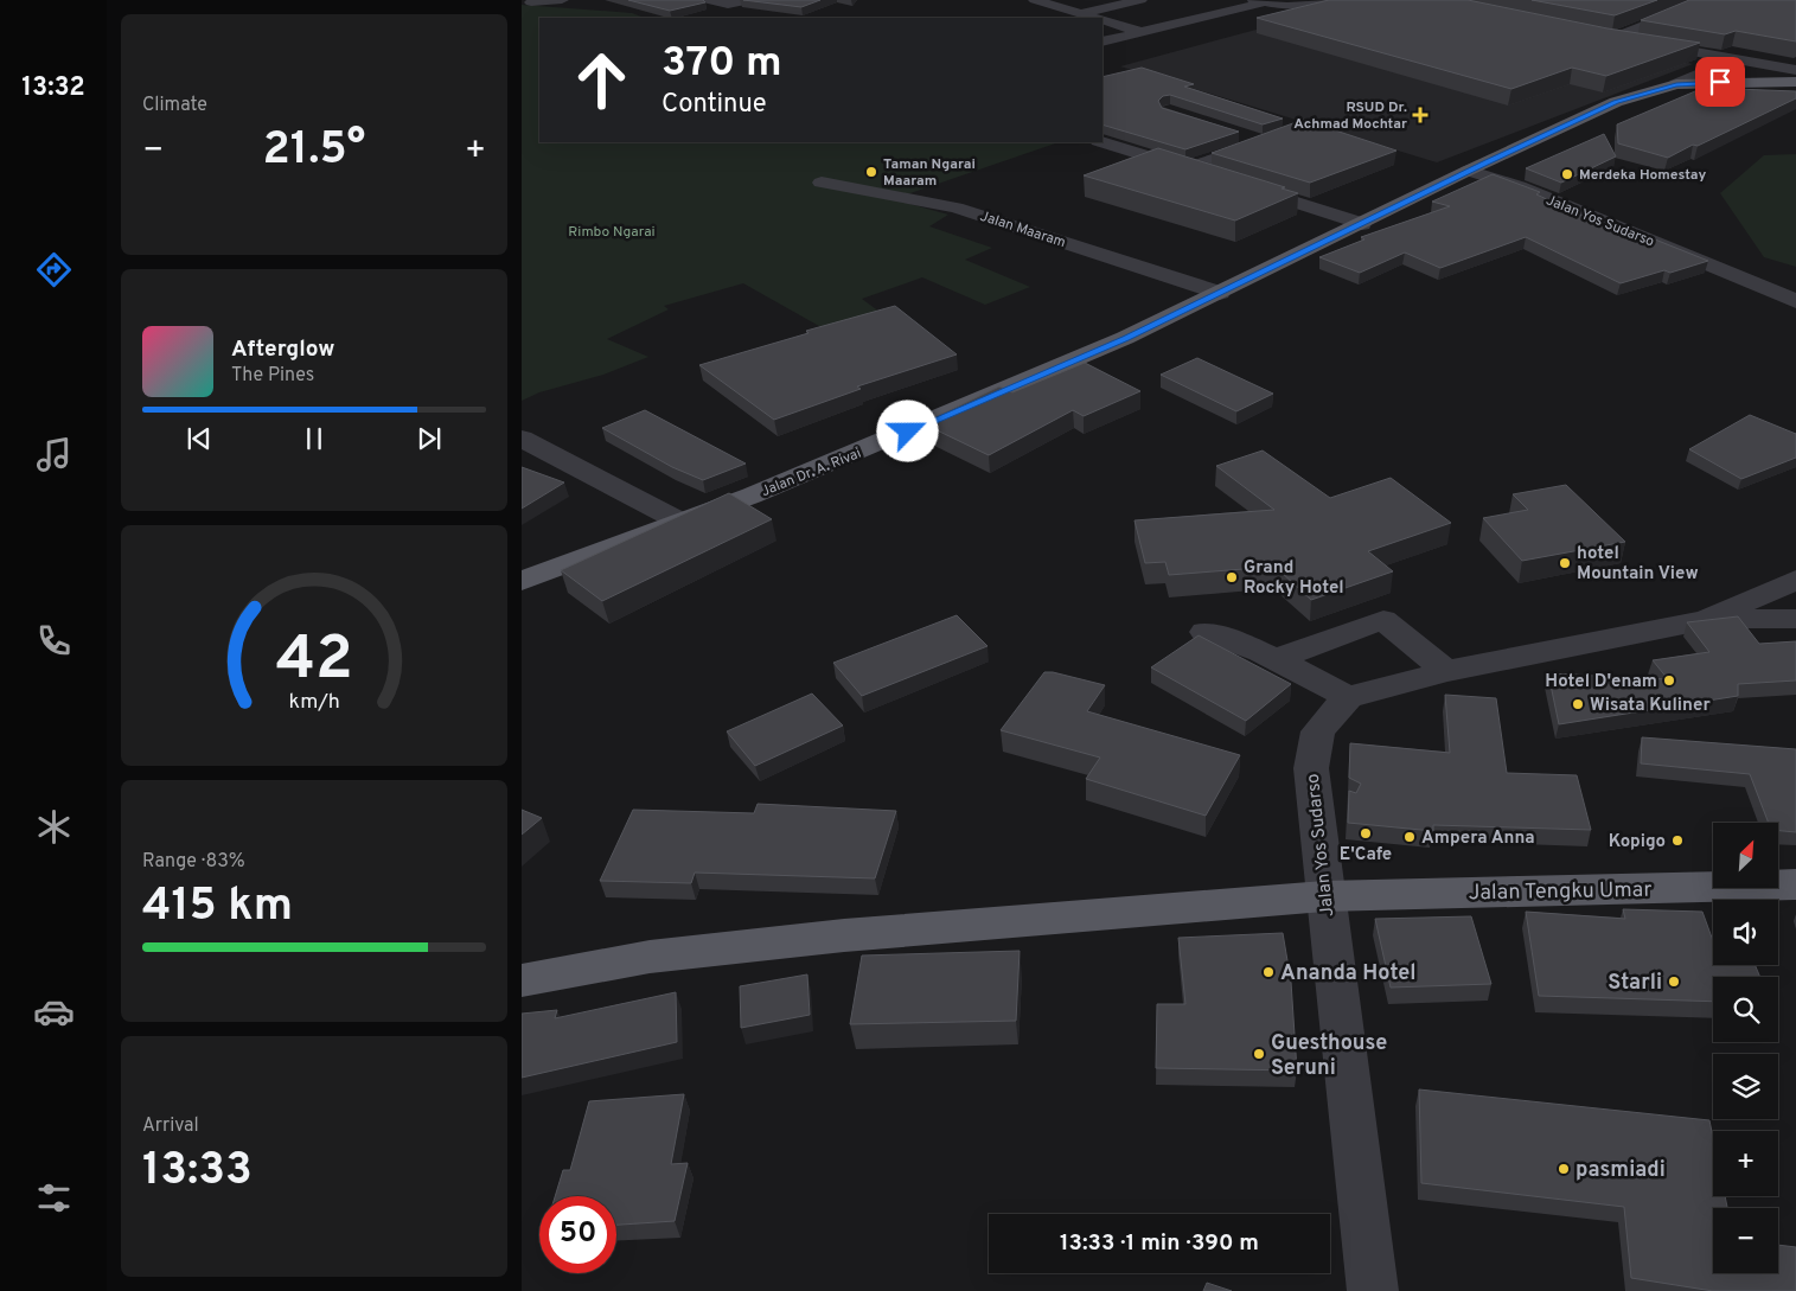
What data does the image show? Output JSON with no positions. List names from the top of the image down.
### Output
{
  "streets": {
    "main road": ["Jalan Dr. A. Rivai", "Jalan Tengku Umar"],
    "street": ["Jalan Yos Sudarso", "Jalan Maaram"]
  },
  "crossings": [
    ["Jalan Yos Sudarso", "Jalan Dr. A. Rivai"],
    ["Jalan Yos Sudarso", "Jalan Tengku Umar"],
    ["Jalan Maaram", "Jalan Dr. A. Rivai"]
  ],
  "parks": ["Rimbo Ngarai"],
  "places": {
    "health": ["RSUD Dr. Achmad Mochtar"],
    "other": [
      "Taman Ngarai Maaram",
      "Merdeka Homestay",
      "hotel Mountain View",
      "Grand Rocky Hotel",
      "Hotel D'enam",
      "Wisata Kuliner",
      "E'Cafe",
      "Ampera Anna",
      "Kopigo",
      "Ananda Hotel",
      "Starli",
      "Guesthouse Seruni",
      "pasmiadi"
    ]
  },
  "north": "top right",
  "page": {
    "tabs": "13:32",
    "tile": [
      "Climate",
      ["Range · 83%", "415 km"],
      ["Arrival", "13:33"]
    ],
    "turn": ["370 m", "Continue"],
    "heat": ["−", "21.5°", "+"],
    "song": ["Afterglow", "The Pines"],
    "map_buttons": ["+", "−"],
    "limit": "50",
    "trip": "13:33 · 1 min · 390 m",
    "gauge": ["42", "km/h"]
  }
}
